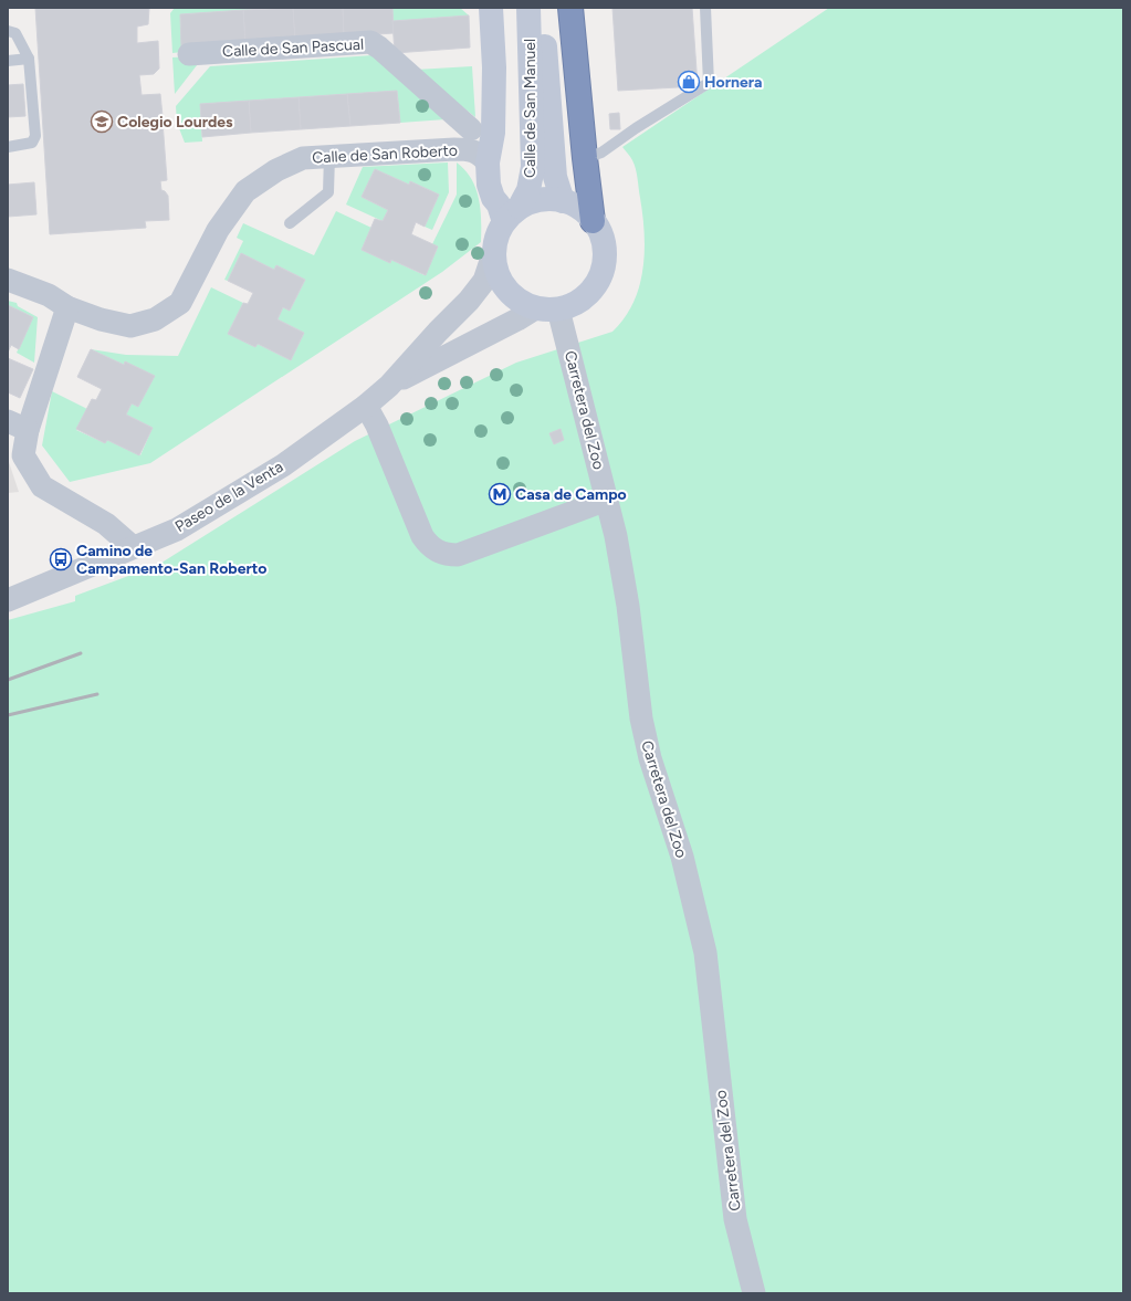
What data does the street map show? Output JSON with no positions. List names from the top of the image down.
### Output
{
  "streets": {
    "street": [
      "Calle de San Pascual",
      "Calle de San Manuel",
      "Calle de San Roberto",
      "Carretera del Zoo",
      "Paseo de la Venta"
    ]
  },
  "crossings": [
    ["Calle de San Manuel", "Carretera del Zoo"]
  ],
  "places": {
    "shop": ["Hornera"],
    "school or university": ["Colegio Lourdes"],
    "metro station": ["Casa de Campo"],
    "bus stop": ["Camino de Campamento-San Roberto"]
  }
}
